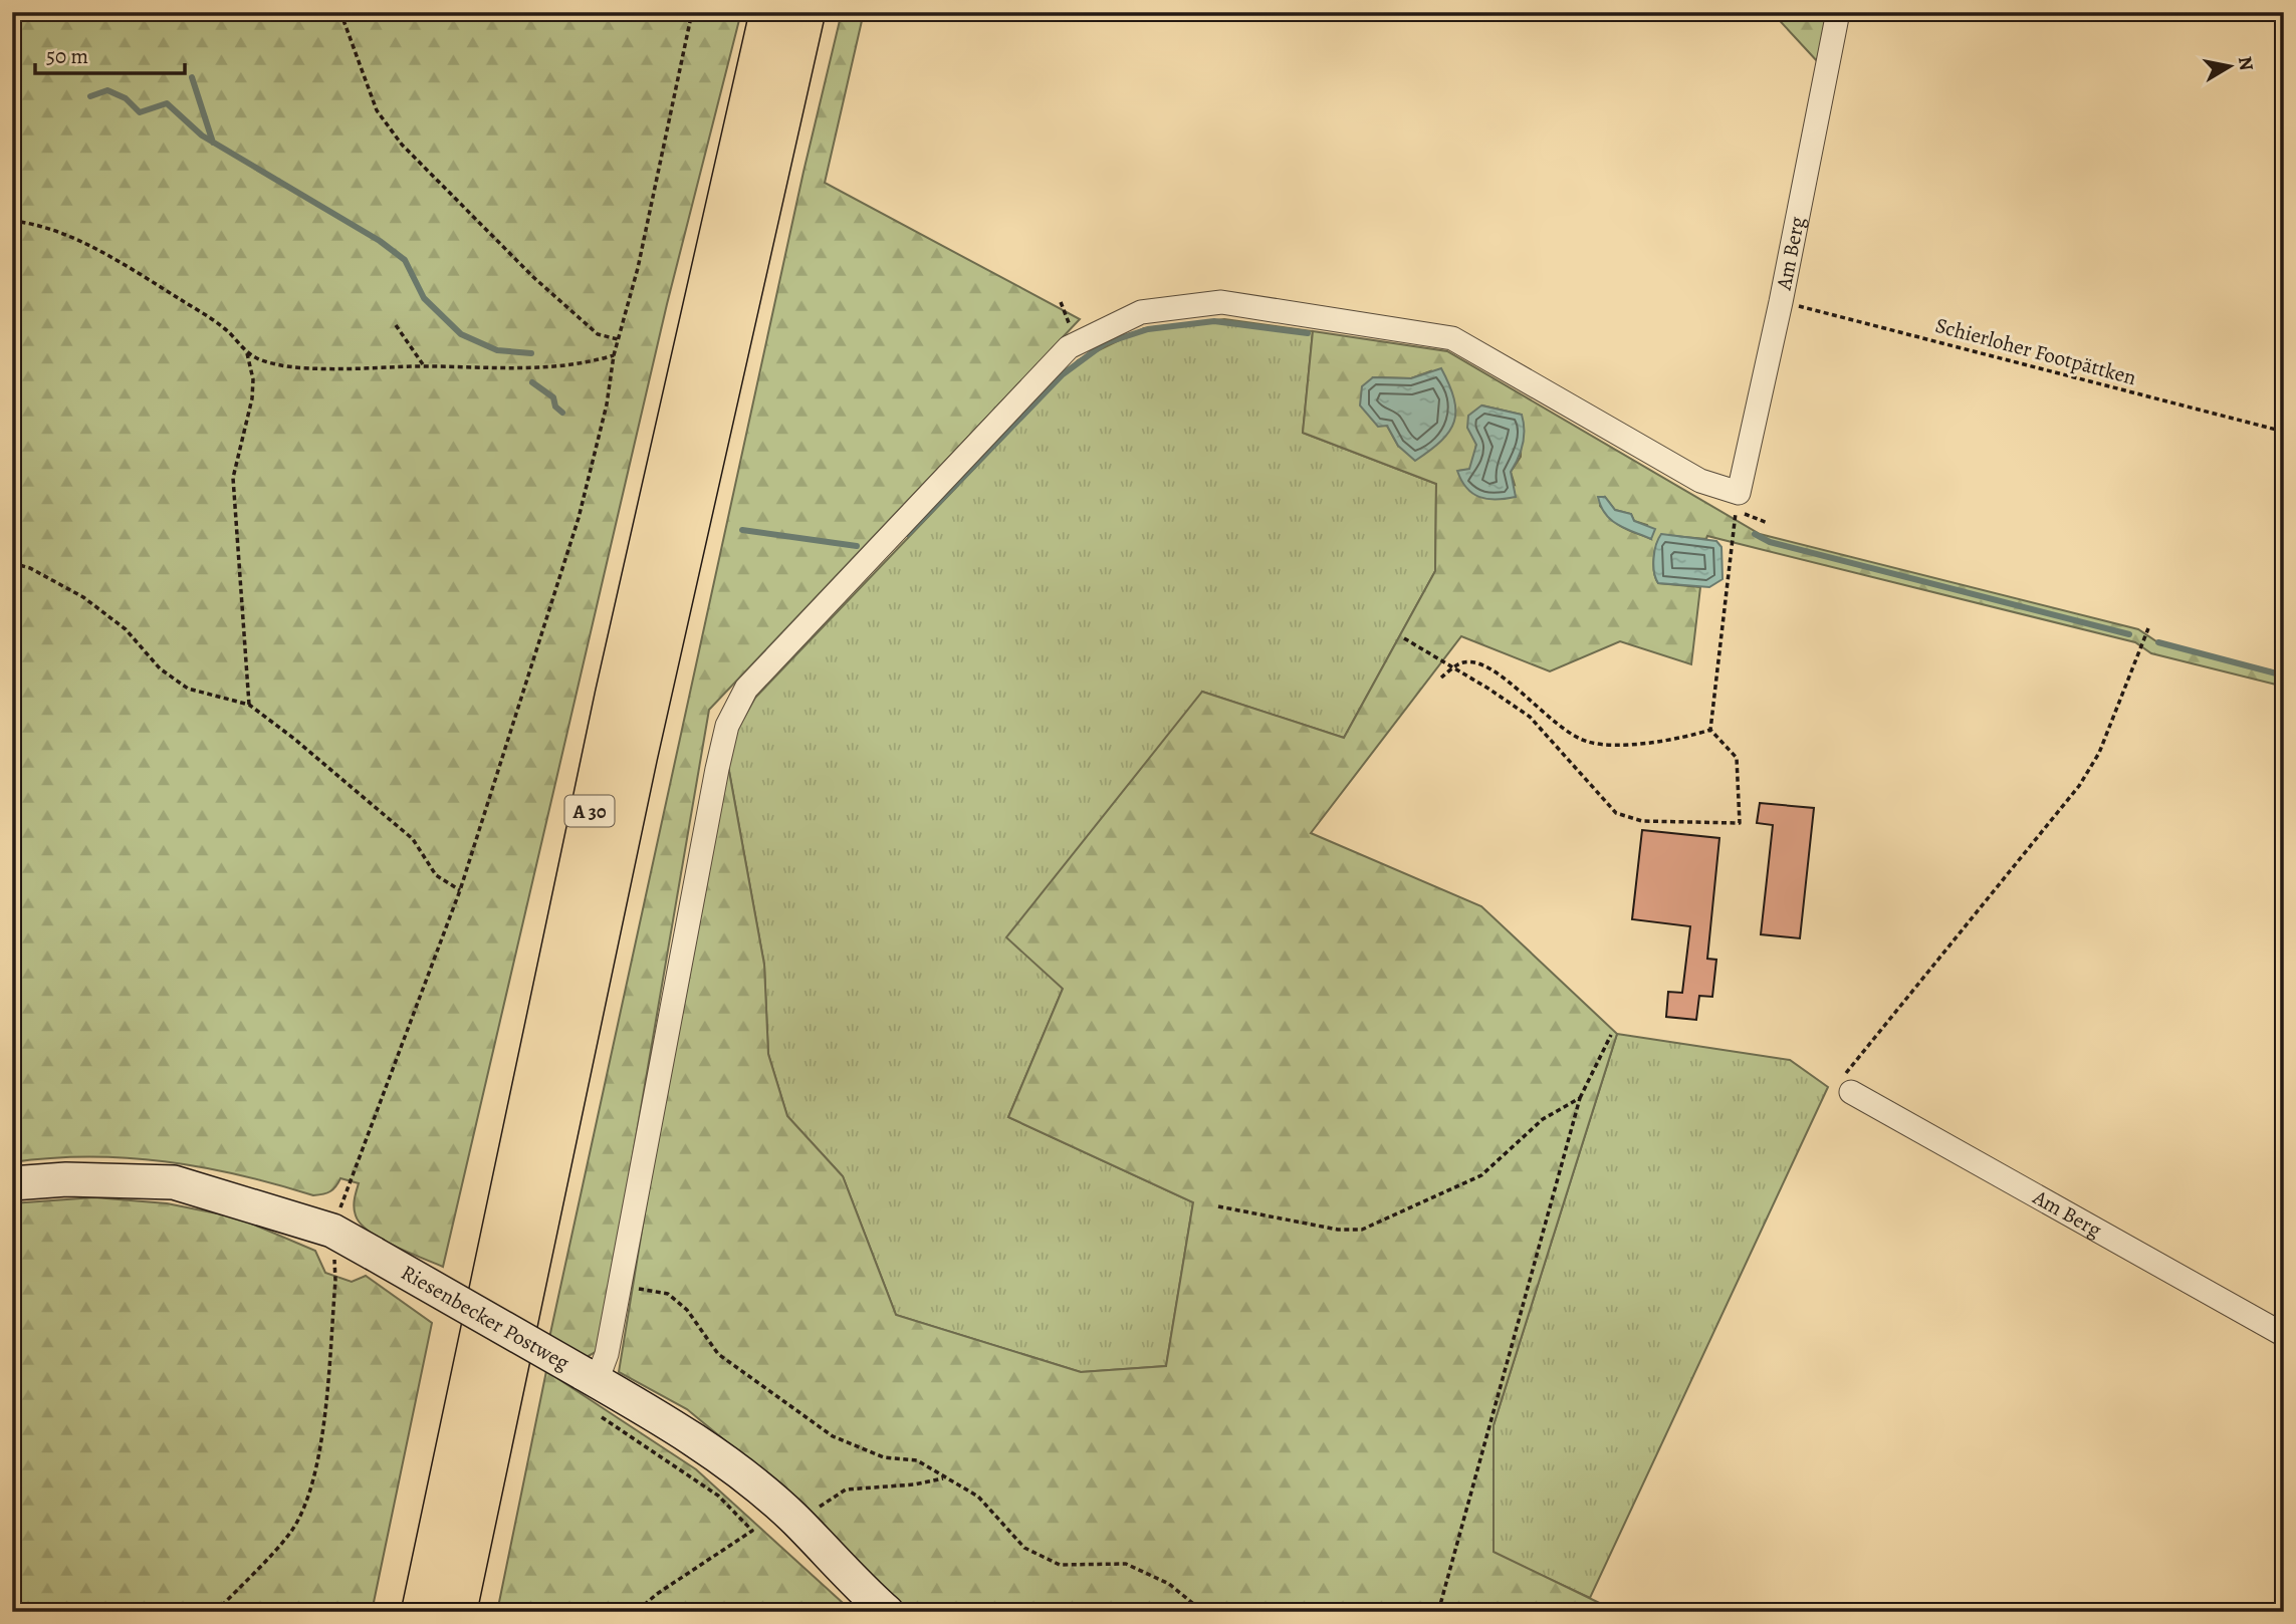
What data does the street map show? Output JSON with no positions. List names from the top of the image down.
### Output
{
  "streets": {
    "highway": ["A 30"],
    "street": ["Am Berg", "Riesenbecker Postweg"],
    "path": ["Schierloher Footpättken"]
  },
  "crossings": [
    ["Am Berg", "Schierloher Footpättken"]
  ],
  "scale_bar": "50 m",
  "north": "right"
}
